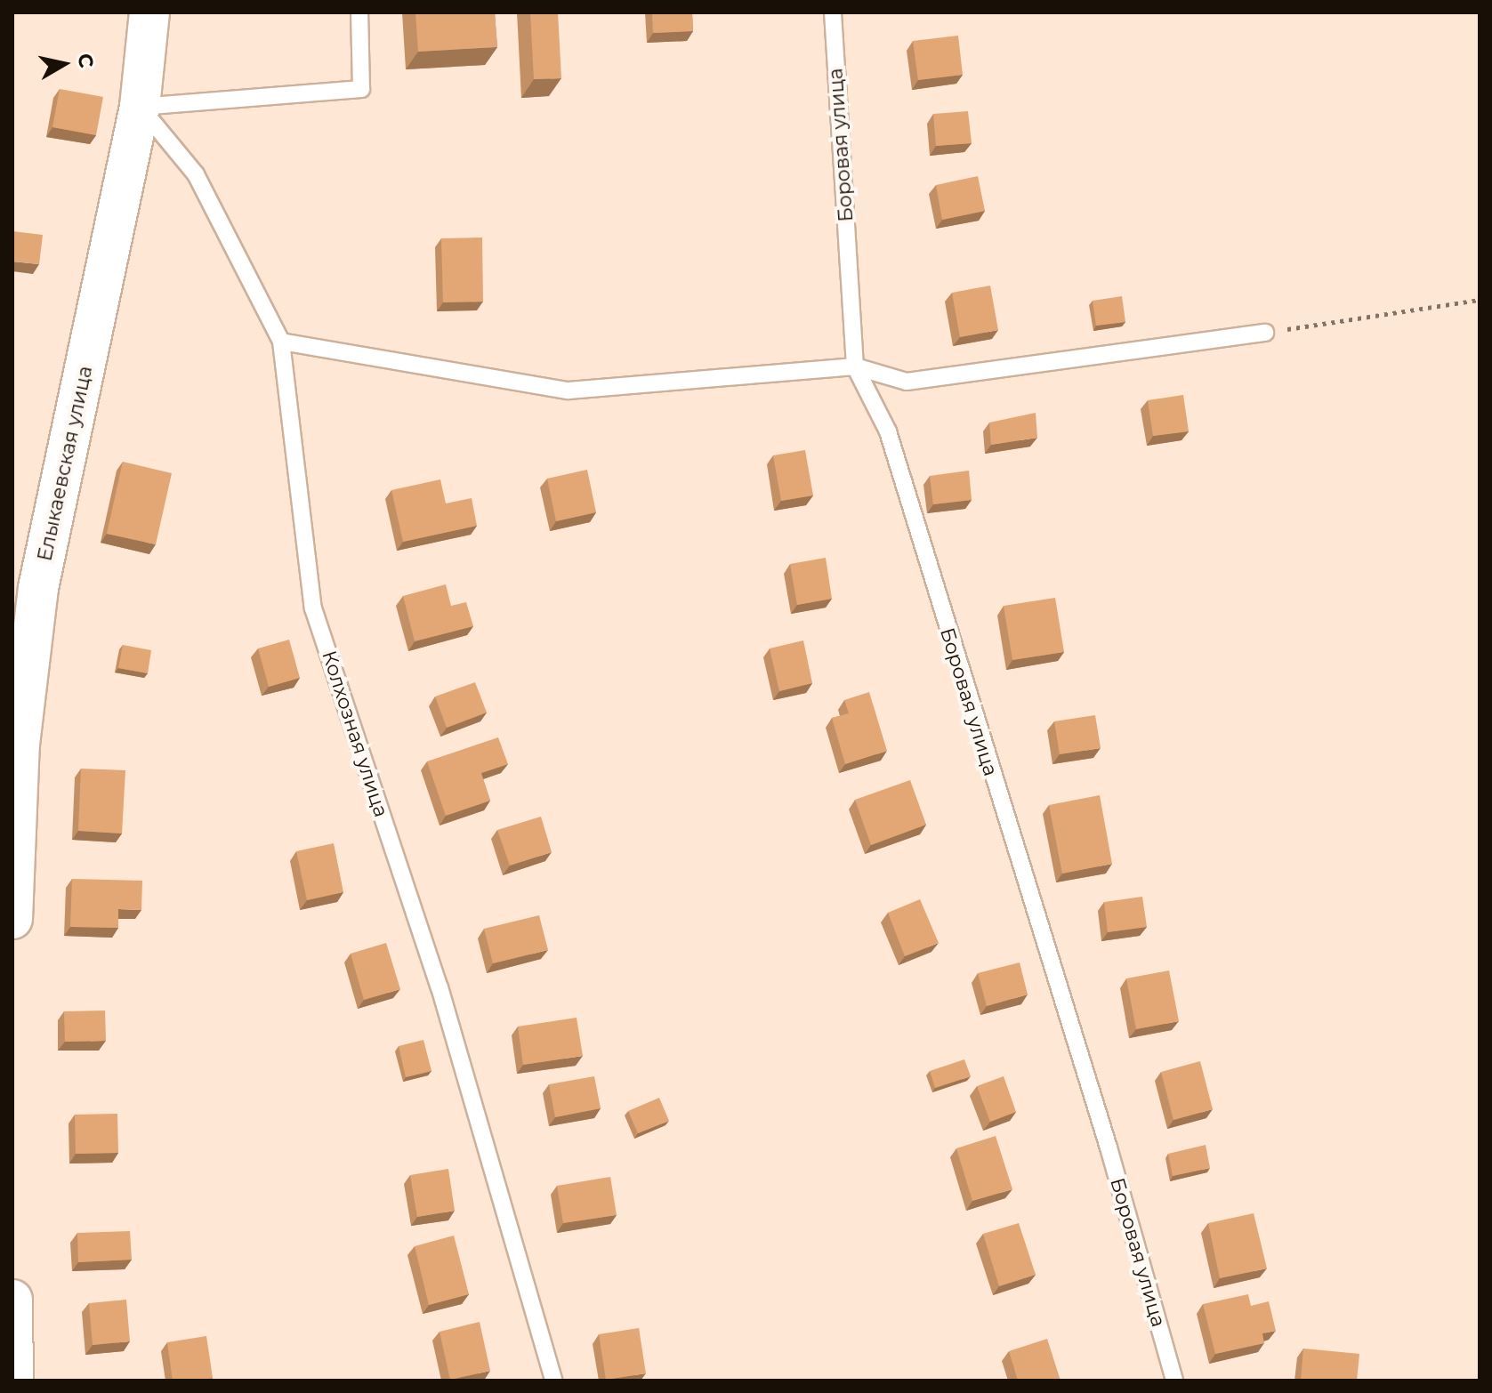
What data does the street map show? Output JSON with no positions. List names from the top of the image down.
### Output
{
  "streets": {
    "street": ["Елыкаевская улица"],
    "lane": ["Боровая улица", "Колхозная улица"]
  },
  "crossings": [
    ["Елыкаевская улица", "Колхозная улица"]
  ],
  "north": "right"
}
